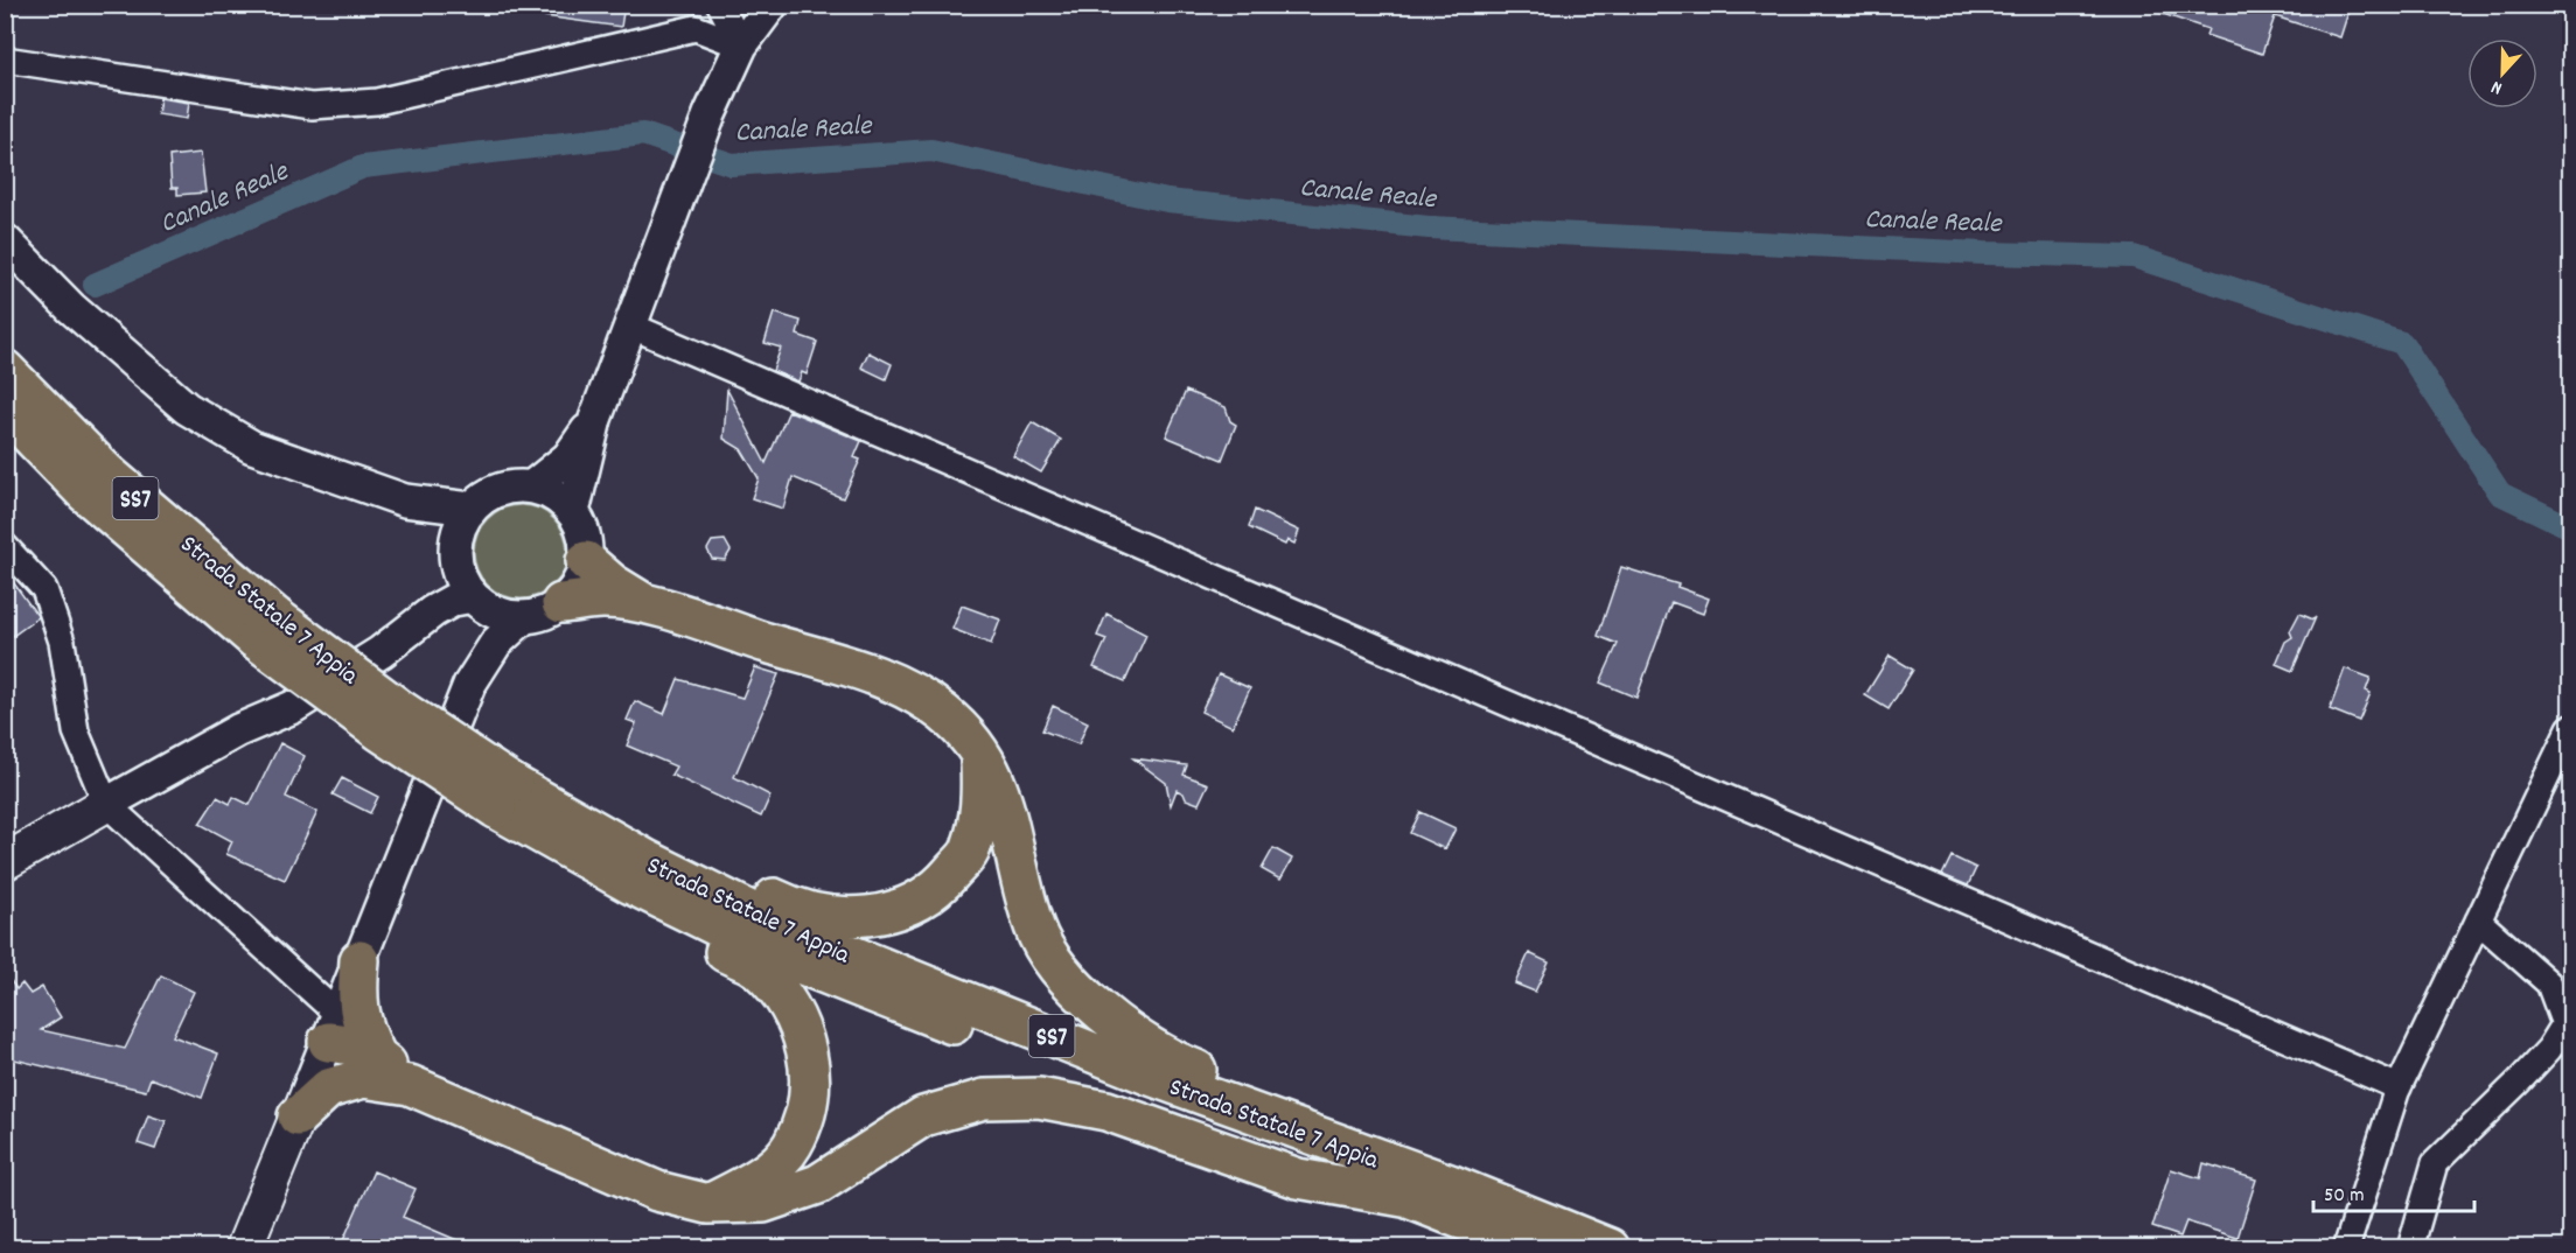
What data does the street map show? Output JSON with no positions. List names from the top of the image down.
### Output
{
  "streets": {
    "highway": ["SS7", "Strada Statale 7 Appia"]
  },
  "water": ["Canale Reale"],
  "scale_bar": "50 m",
  "north": "bottom"
}
